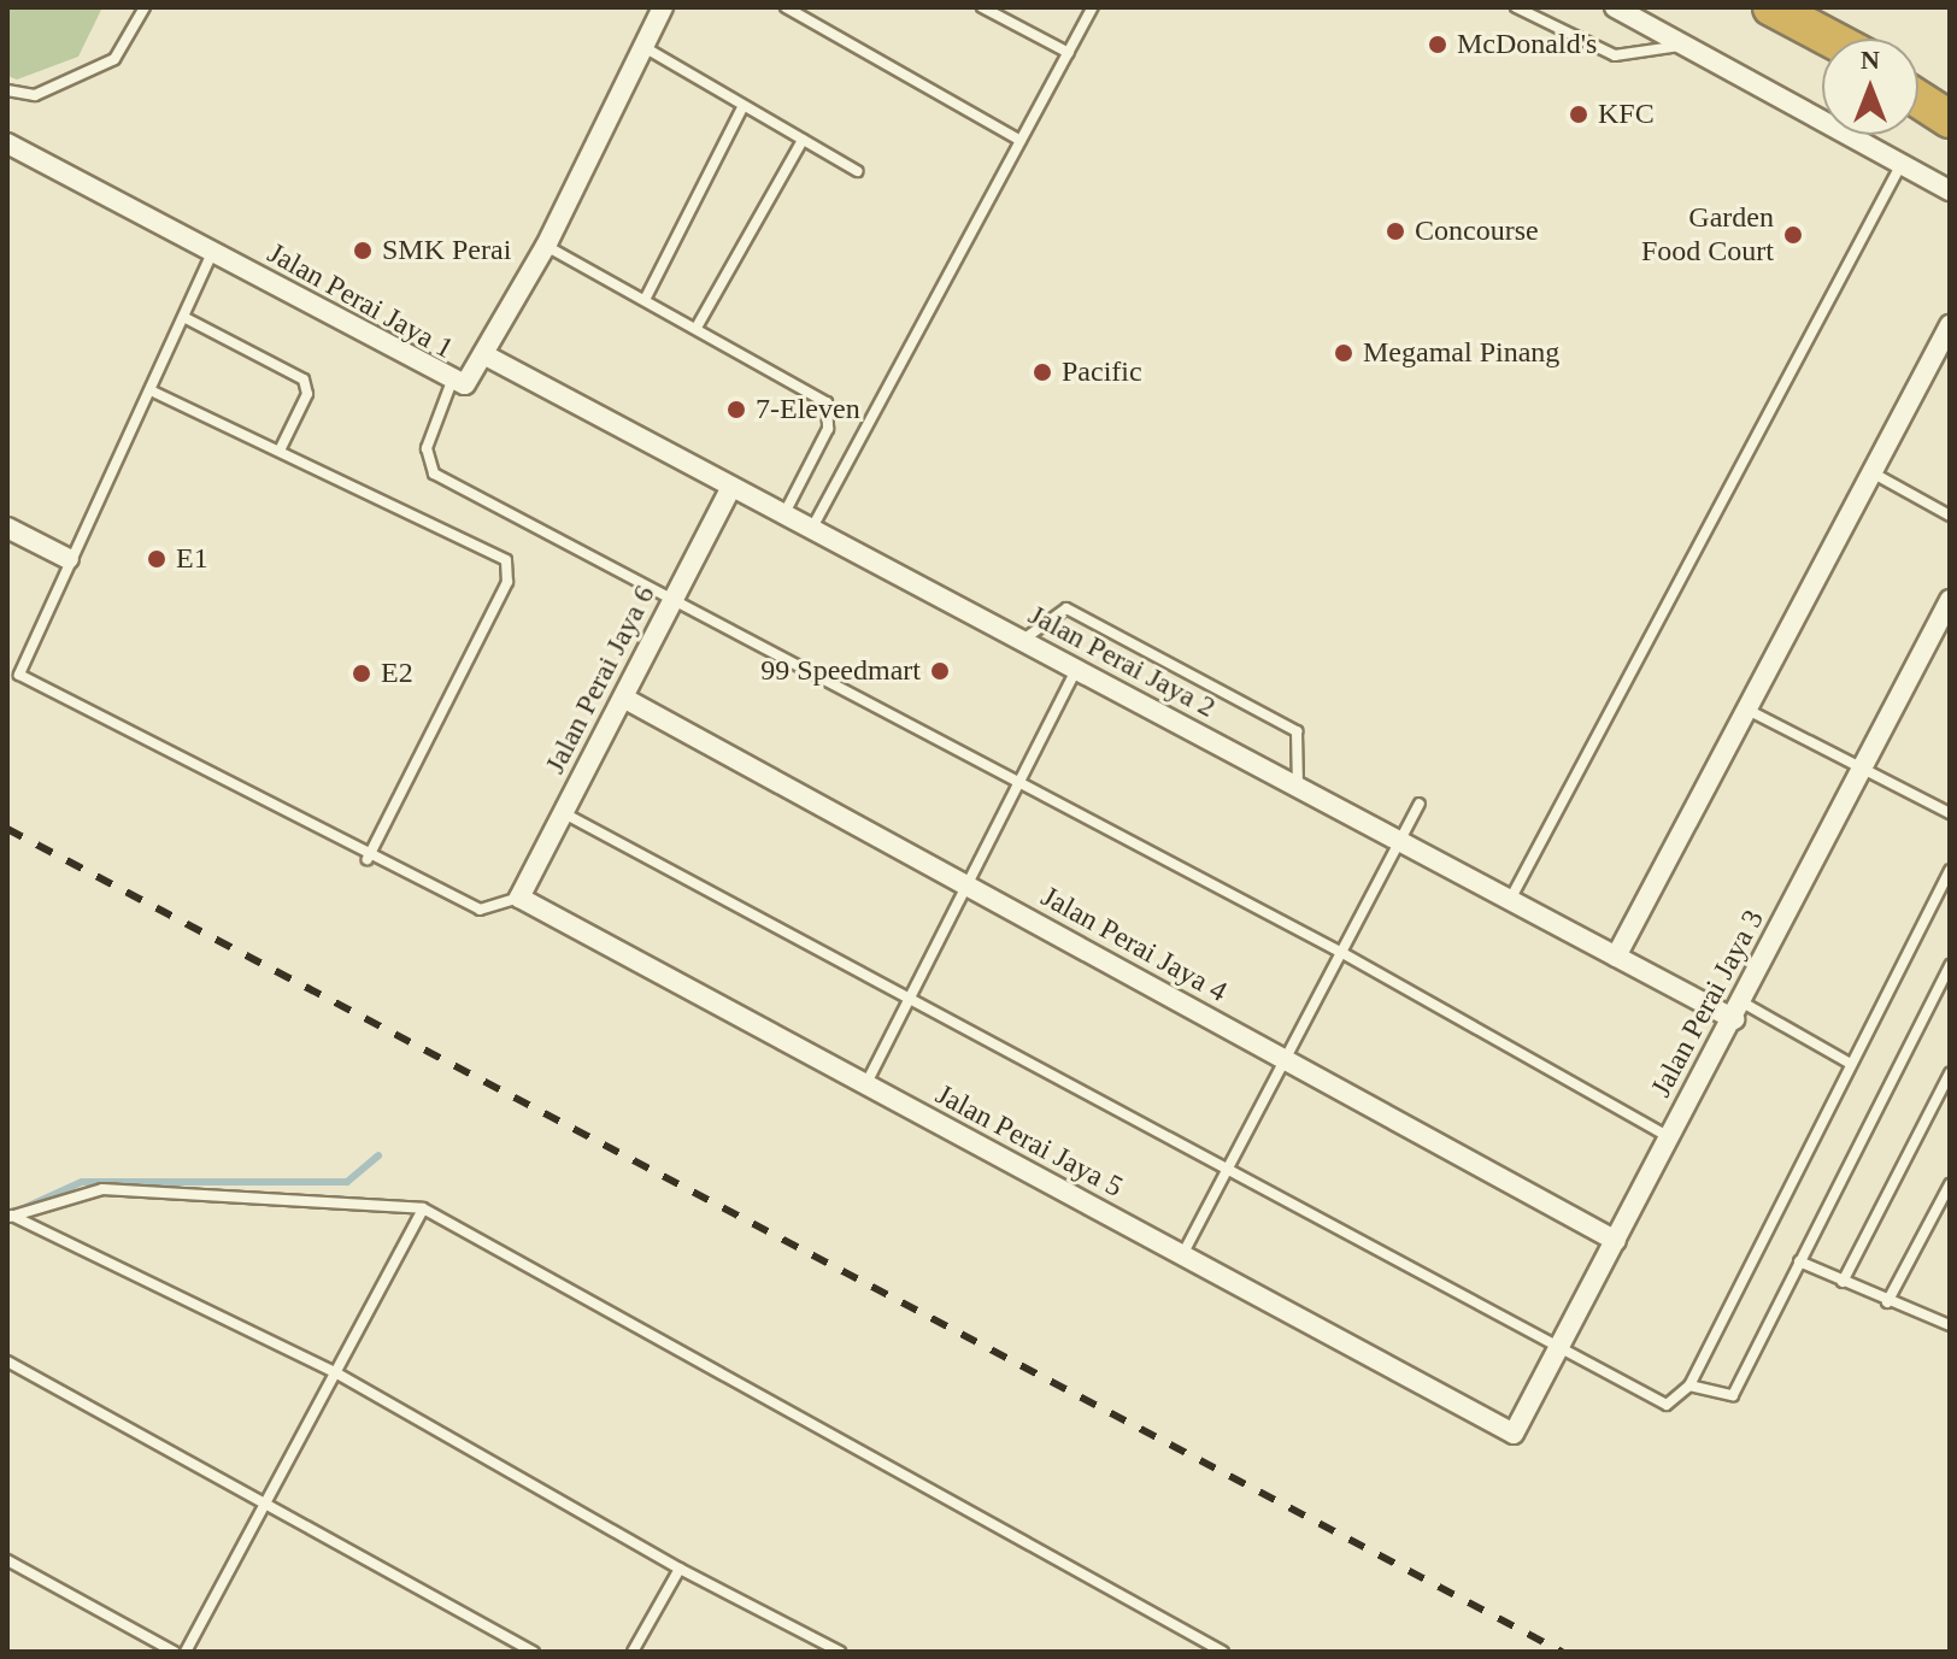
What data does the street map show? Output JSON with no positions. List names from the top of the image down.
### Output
{
  "streets": {
    "street": [
      "Jalan Perai Jaya 1",
      "Jalan Perai Jaya 2",
      "Jalan Perai Jaya 6",
      "Jalan Perai Jaya 4",
      "Jalan Perai Jaya 3",
      "Jalan Perai Jaya 5"
    ]
  },
  "crossings": [
    ["Jalan Perai Jaya 1", "Jalan Perai Jaya 2"],
    ["Jalan Perai Jaya 2", "Jalan Perai Jaya 6"],
    ["Jalan Perai Jaya 2", "Jalan Perai Jaya 3"],
    ["Jalan Perai Jaya 6", "Jalan Perai Jaya 4"],
    ["Jalan Perai Jaya 6", "Jalan Perai Jaya 5"],
    ["Jalan Perai Jaya 4", "Jalan Perai Jaya 3"],
    ["Jalan Perai Jaya 3", "Jalan Perai Jaya 5"]
  ],
  "places": [
    "McDonald's",
    "KFC",
    "Concourse",
    "Garden Food Court",
    "SMK Perai",
    "Megamal Pinang",
    "Pacific",
    "7-Eleven",
    "E1",
    "99 Speedmart",
    "E2"
  ],
  "north": "top"
}
